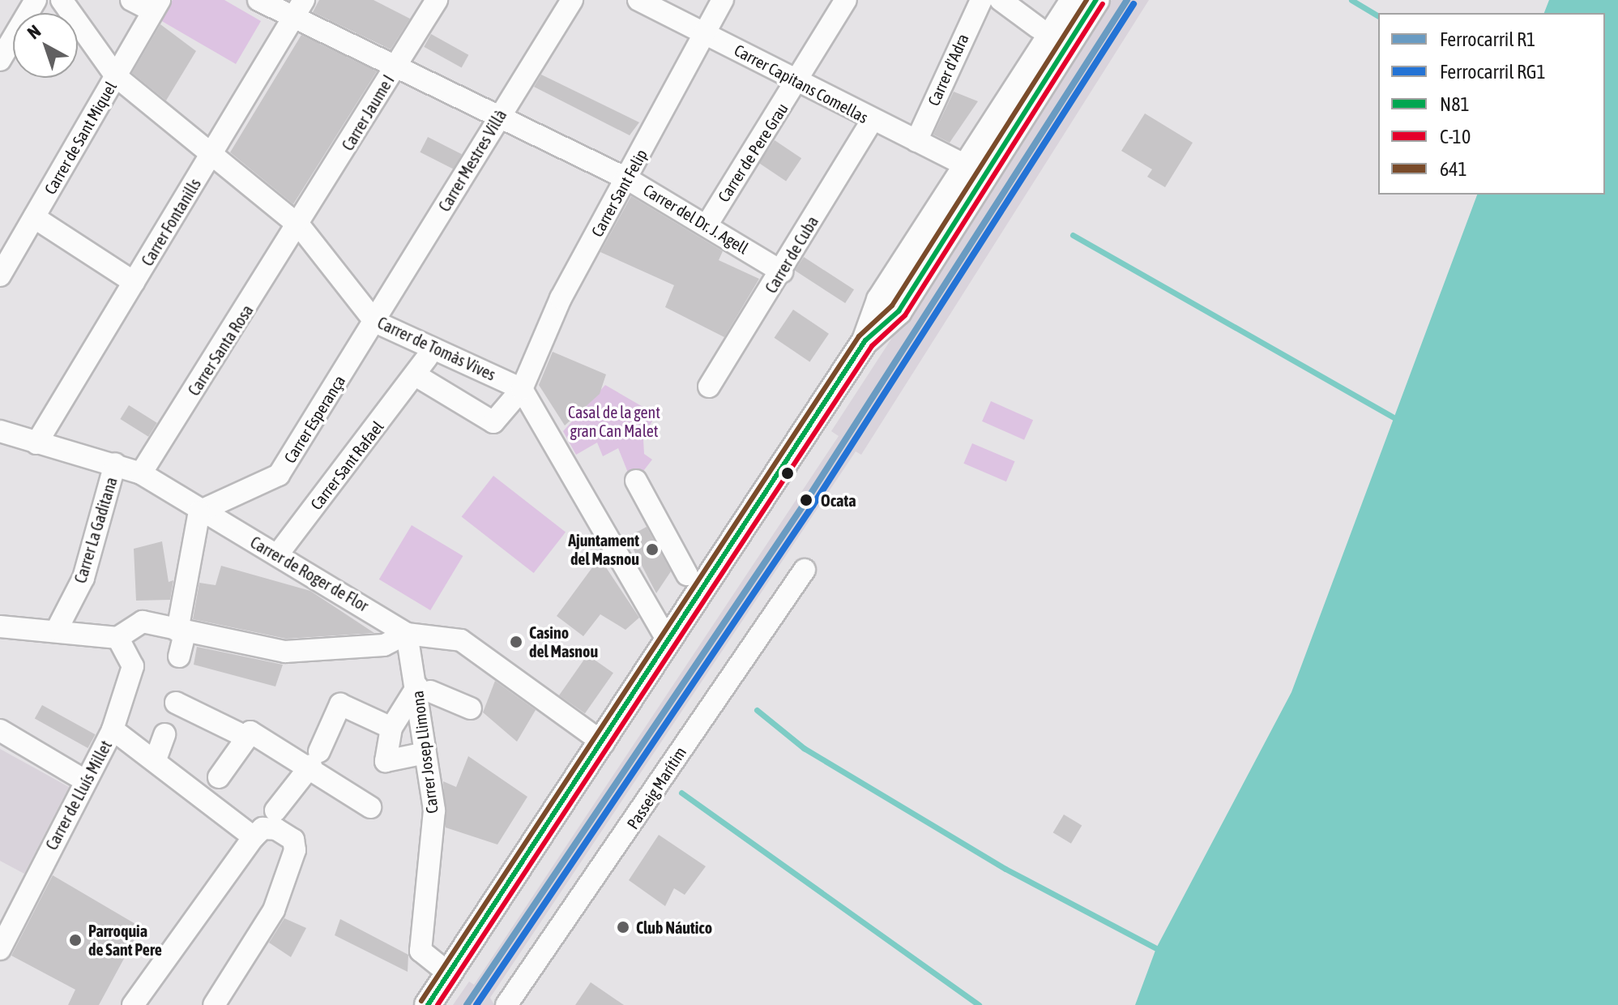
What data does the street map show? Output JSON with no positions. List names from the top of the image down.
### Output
{
  "streets": {
    "street": [
      "Carrer d'Adra",
      "Carrer Capitans Comellas",
      "Carrer Jaume I",
      "Carrer de Sant Miquel",
      "Carrer de Pere Grau",
      "Carrer Mestres Villà",
      "Carrer Sant Felip",
      "Carrer del Dr. J. Agell",
      "Carrer Fontanills",
      "Carrer de Cuba",
      "Carrer de Tomàs Vives",
      "Carrer Santa Rosa",
      "Carrer Esperança",
      "Carrer Sant Rafael",
      "Carrer La Gaditana",
      "Carrer de Roger de Flor",
      "Carrer Josep Llimona",
      "Passeig Marítim",
      "Carrer de Lluís Millet"
    ]
  },
  "crossings": [
    ["Carrer d'Adra", "Carrer Capitans Comellas"],
    ["Carrer Capitans Comellas", "Carrer de Pere Grau"],
    ["Carrer Capitans Comellas", "Carrer Sant Felip"],
    ["Carrer Capitans Comellas", "Carrer de Cuba"],
    ["Carrer Jaume I", "Carrer del Dr. J. Agell"],
    ["Carrer Jaume I", "Carrer de Tomàs Vives"],
    ["Carrer Jaume I", "Carrer Santa Rosa"],
    ["Carrer de Sant Miquel", "Carrer de Tomàs Vives"],
    ["Carrer de Pere Grau", "Carrer del Dr. J. Agell"],
    ["Carrer Mestres Villà", "Carrer del Dr. J. Agell"],
    ["Carrer Mestres Villà", "Carrer de Tomàs Vives"],
    ["Carrer Mestres Villà", "Carrer Esperança"],
    ["Carrer Sant Felip", "Carrer del Dr. J. Agell"],
    ["Carrer Sant Felip", "Carrer de Tomàs Vives"],
    ["Carrer Sant Felip", "Carrer Sant Rafael"],
    ["Carrer del Dr. J. Agell", "Carrer Fontanills"],
    ["Carrer del Dr. J. Agell", "Carrer de Cuba"],
    ["Carrer Fontanills", "Carrer de Tomàs Vives"],
    ["Carrer Fontanills", "Carrer de Roger de Flor"],
    ["Carrer de Tomàs Vives", "Carrer Santa Rosa"],
    ["Carrer de Tomàs Vives", "Carrer Esperança"],
    ["Carrer de Tomàs Vives", "Carrer Sant Rafael"],
    ["Carrer Santa Rosa", "Carrer de Roger de Flor"],
    ["Carrer Esperança", "Carrer de Roger de Flor"],
    ["Carrer Sant Rafael", "Carrer de Roger de Flor"],
    ["Carrer La Gaditana", "Carrer de Roger de Flor"],
    ["Carrer de Roger de Flor", "Carrer Josep Llimona"]
  ],
  "parks": ["Casal de la gent gran Can Malet"],
  "places": [
    "Ocata",
    "Ajuntament del Masnou",
    "Casino del Masnou",
    "Club Náutico",
    "Parroquia de Sant Pere"
  ],
  "lines": [
    "rail line R1",
    "transit line N81",
    "transit line 641",
    "rail line RG1",
    "transit line C-10"
  ],
  "legend": [
    "Ferrocarril R1",
    "Ferrocarril RG1",
    "N81",
    "C-10",
    "641"
  ],
  "north": "top left"
}
